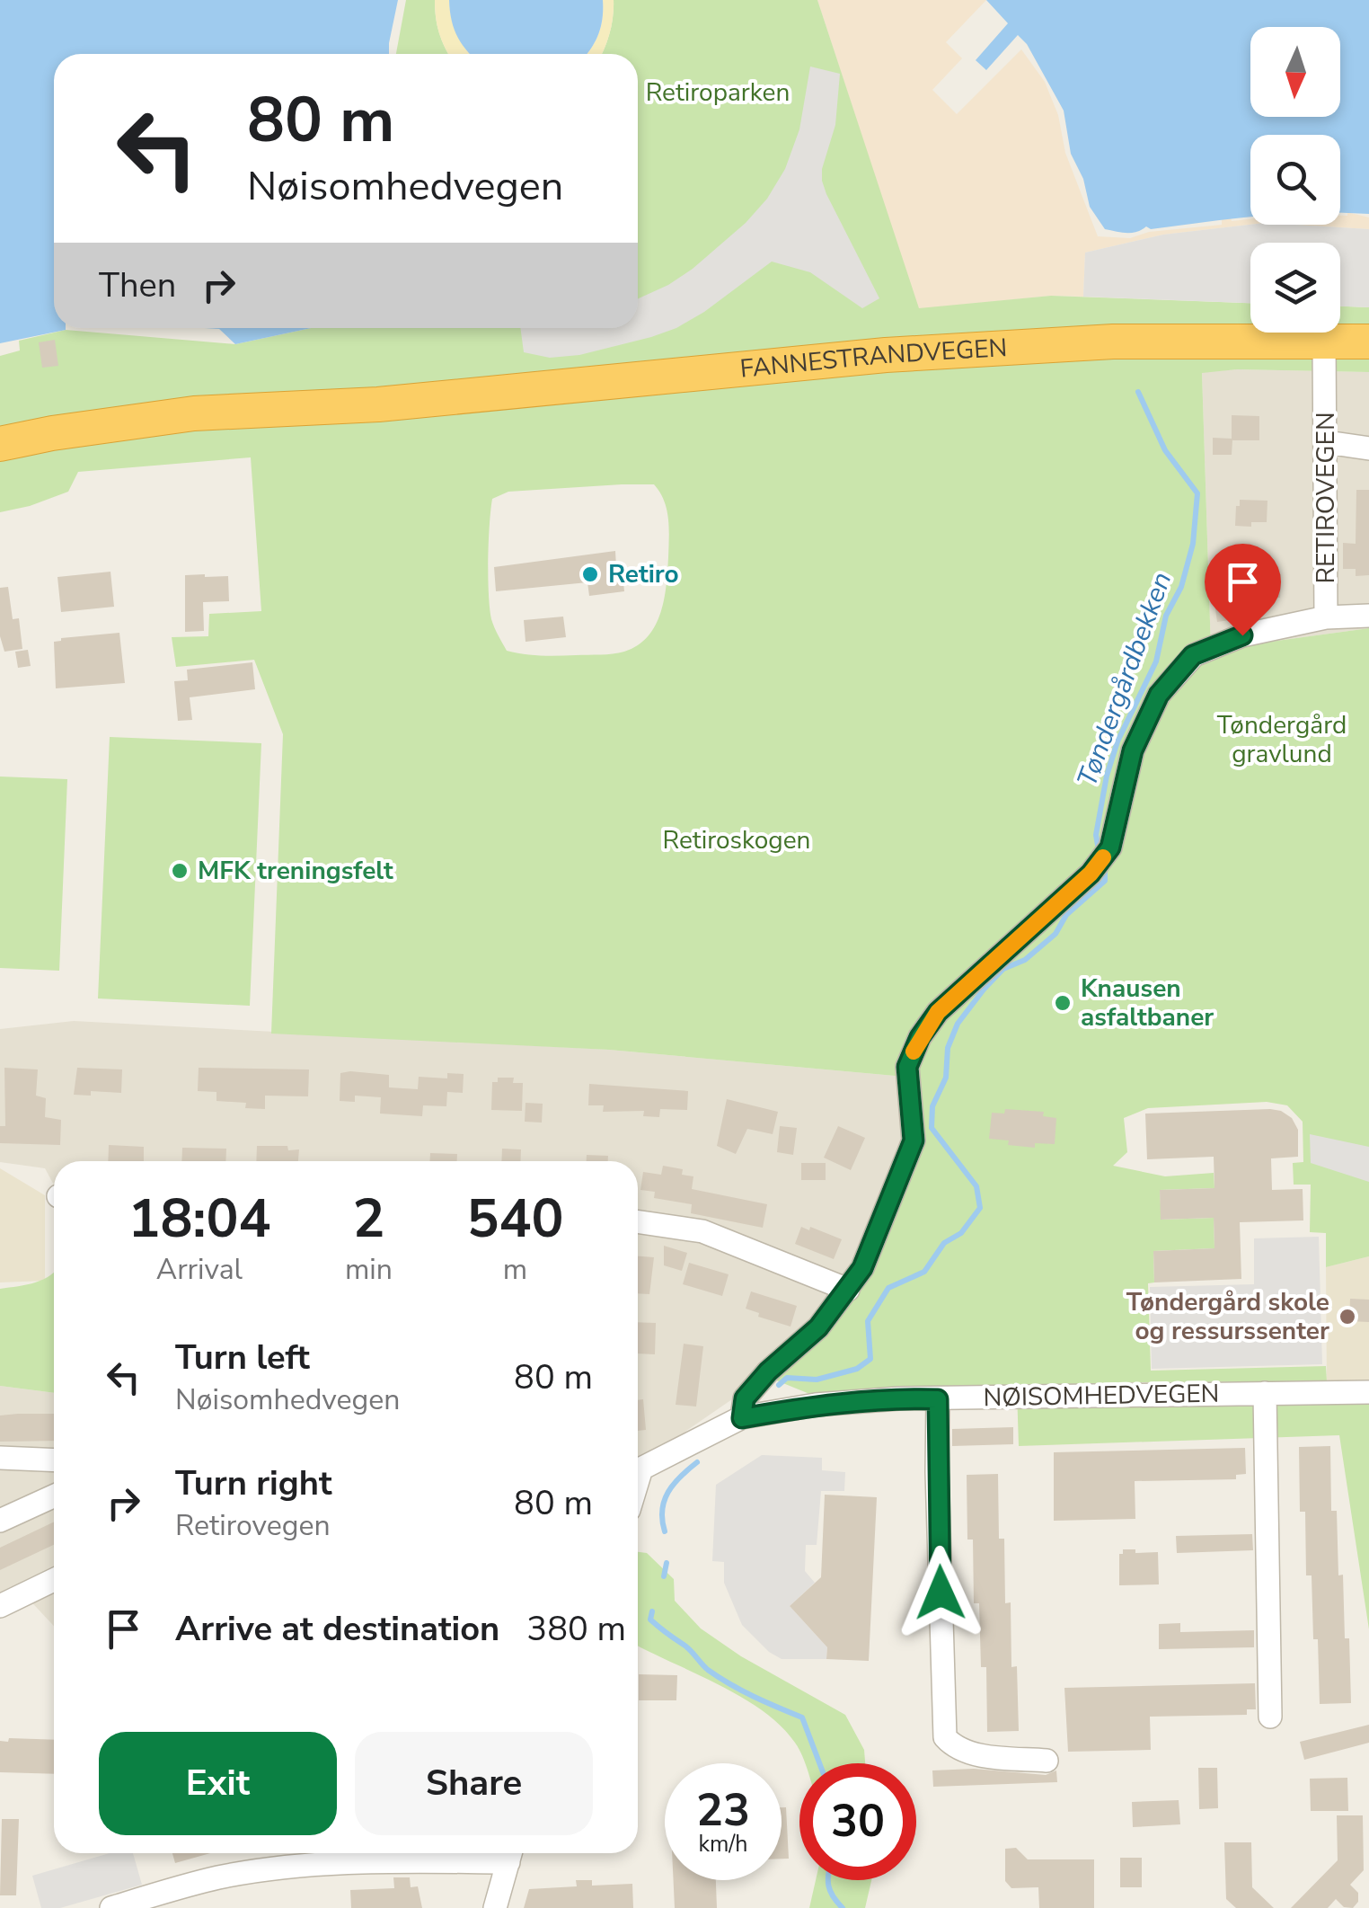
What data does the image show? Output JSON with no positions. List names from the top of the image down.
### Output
{
  "streets": {
    "highway": ["FANNESTRANDVEGEN"],
    "street": ["RETIROVEGEN", "NØISOMHEDVEGEN"]
  },
  "crossings": [
    ["FANNESTRANDVEGEN", "RETIROVEGEN"],
    ["RETIROVEGEN", "NØISOMHEDVEGEN"]
  ],
  "water": ["Tøndergårdbekken"],
  "parks": ["Retiroparken", "Tøndergård gravlund", "Retiroskogen"],
  "places": [
    "Retiro",
    "MFK treningsfelt",
    "Knausen asfaltbaner",
    "Tøndergård skole og ressurssenter"
  ],
  "north": "bottom",
  "page": {
    "turn": ["80 m", "Nøisomhedvegen"],
    "then": "Then",
    "eta": [
      "18:04",
      "Arrival",
      "2",
      "min",
      "540",
      "m"
    ],
    "list": [
      {
        "name": "Turn left",
        "note": "Nøisomhedvegen",
        "value": "80 m"
      },
      {
        "name": "Turn right",
        "note": "Retirovegen",
        "value": "80 m"
      },
      {
        "name": "Arrive at destination",
        "value": "380 m"
      }
    ],
    "buttons": ["Exit", "Share"],
    "speed": "23 km/h",
    "limit": "30"
  }
}
